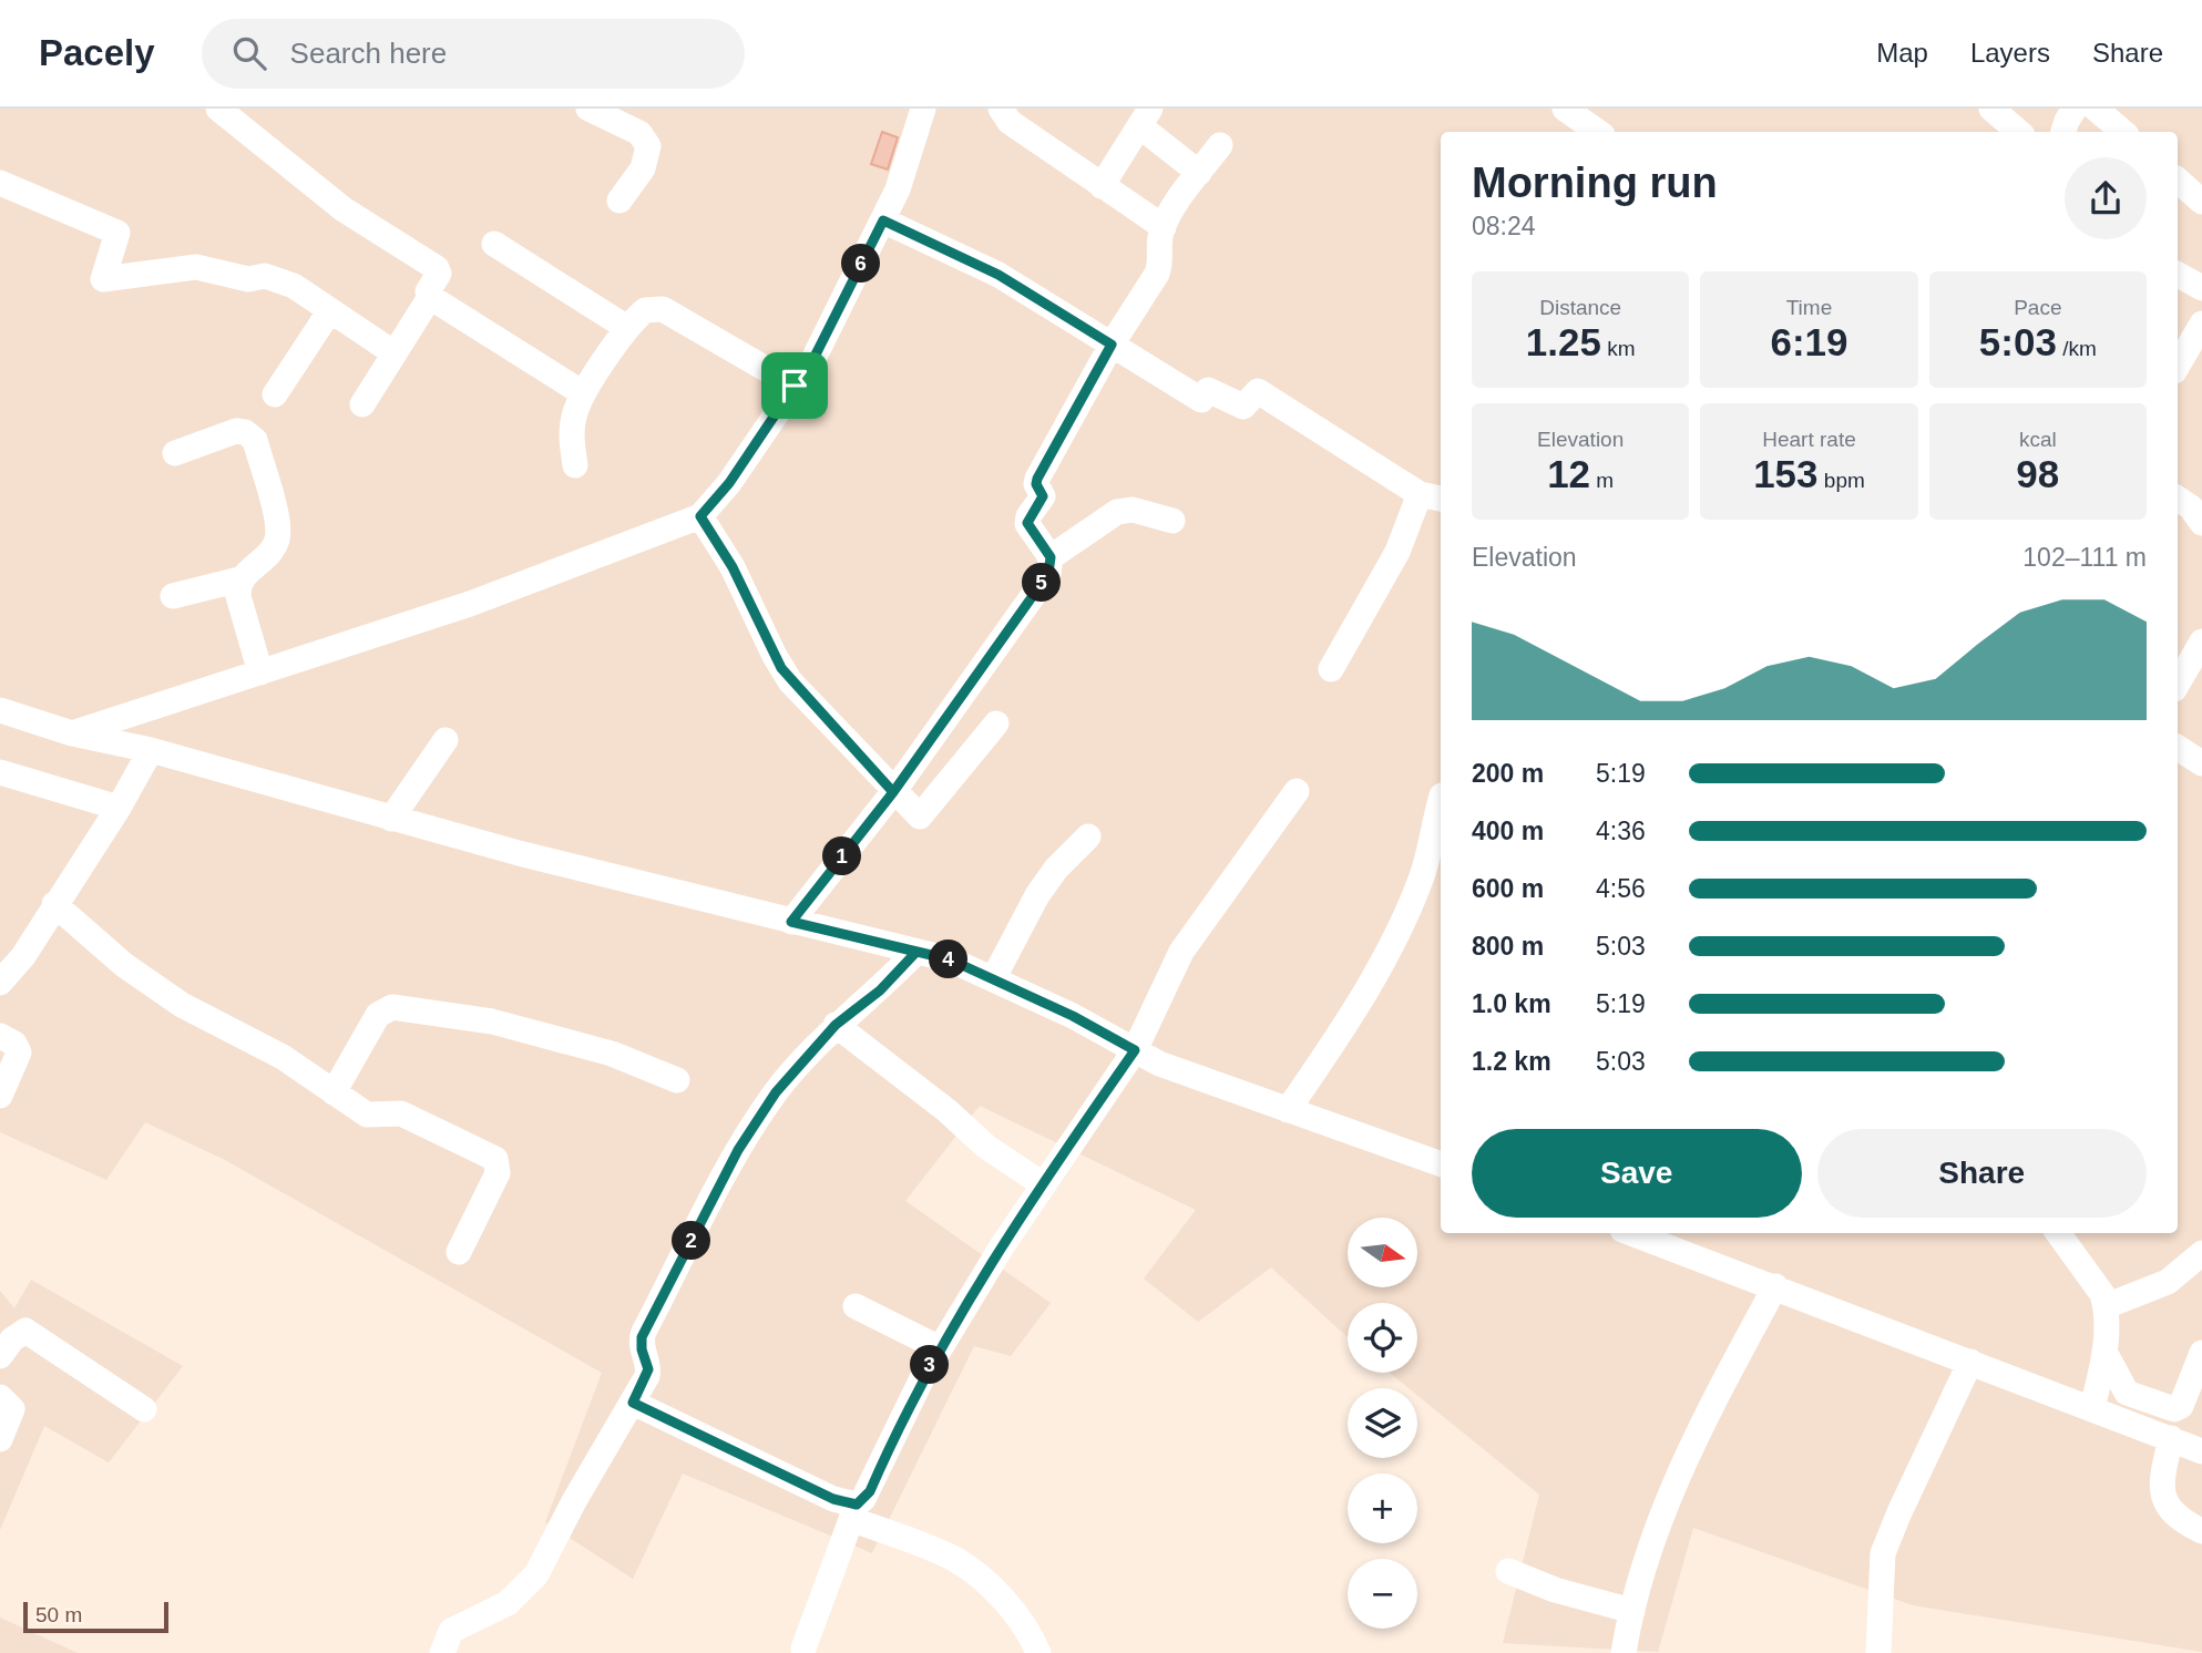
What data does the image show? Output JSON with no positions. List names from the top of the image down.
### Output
{
  "scale_bar": "50 m",
  "north": "right",
  "page": {
    "header": "Pacely",
    "search": "Search here",
    "nav": ["Map", "Layers", "Share"],
    "heading": ["Morning run", "08:24"],
    "pins": [
      "6",
      "5",
      "1",
      "4",
      "2",
      "3"
    ],
    "stats": [
      ["Distance", "1.25 km"],
      ["Time", "6:19"],
      ["Pace", "5:03 /km"],
      ["Elevation", "12 m"],
      ["Heart rate", "153 bpm"],
      ["kcal", "98"]
    ],
    "chart": ["Elevation", "102–111 m"],
    "list": [
      {
        "name": "200 m",
        "note": "5:19"
      },
      {
        "name": "400 m",
        "note": "4:36"
      },
      {
        "name": "600 m",
        "note": "4:56"
      },
      {
        "name": "800 m",
        "note": "5:03"
      },
      {
        "name": "1.0 km",
        "note": "5:19"
      },
      {
        "name": "1.2 km",
        "note": "5:03"
      }
    ],
    "buttons": ["Save", "Share"],
    "map_buttons": ["+", "−"],
    "scale": "50 m"
  }
}
